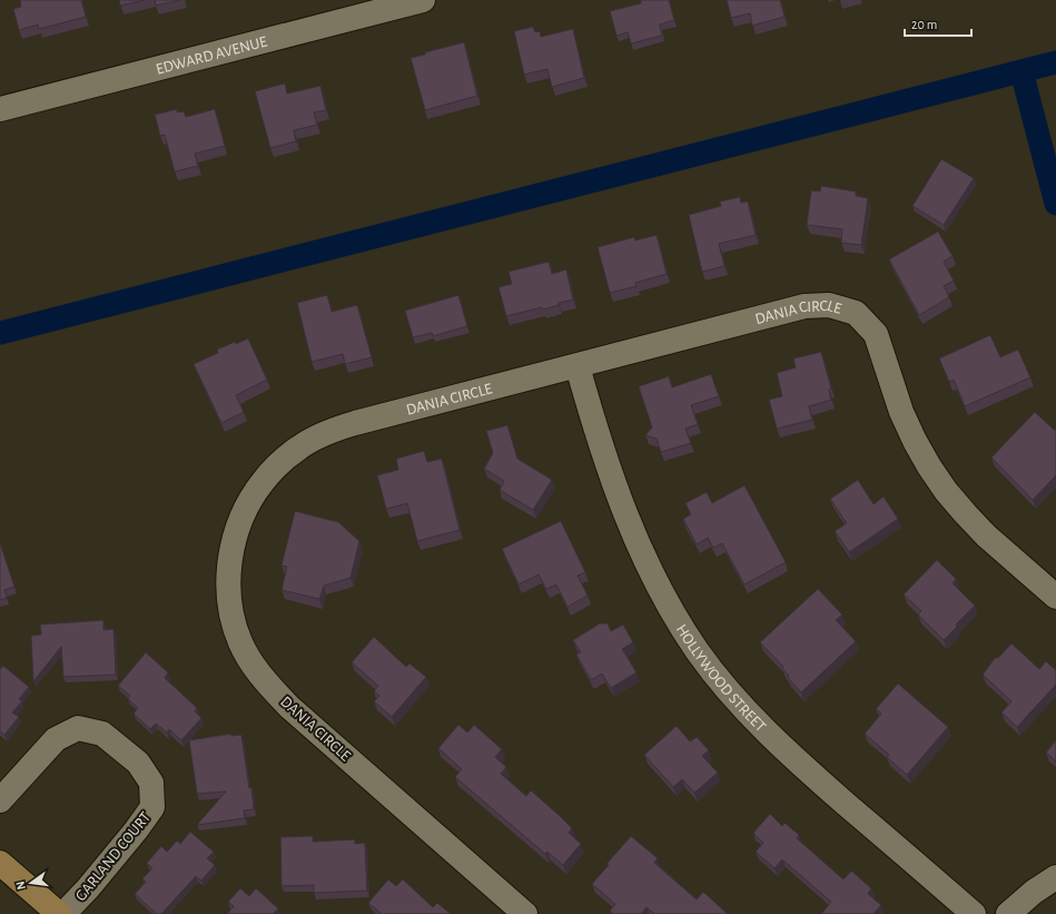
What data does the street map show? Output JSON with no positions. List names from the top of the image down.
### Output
{
  "streets": {
    "street": [
      "EDWARD AVENUE",
      "DANIA CIRCLE",
      "HOLLYWOOD STREET",
      "GARLAND COURT"
    ]
  },
  "crossings": [
    ["DANIA CIRCLE", "HOLLYWOOD STREET"]
  ],
  "scale_bar": "20 m",
  "north": "left"
}
